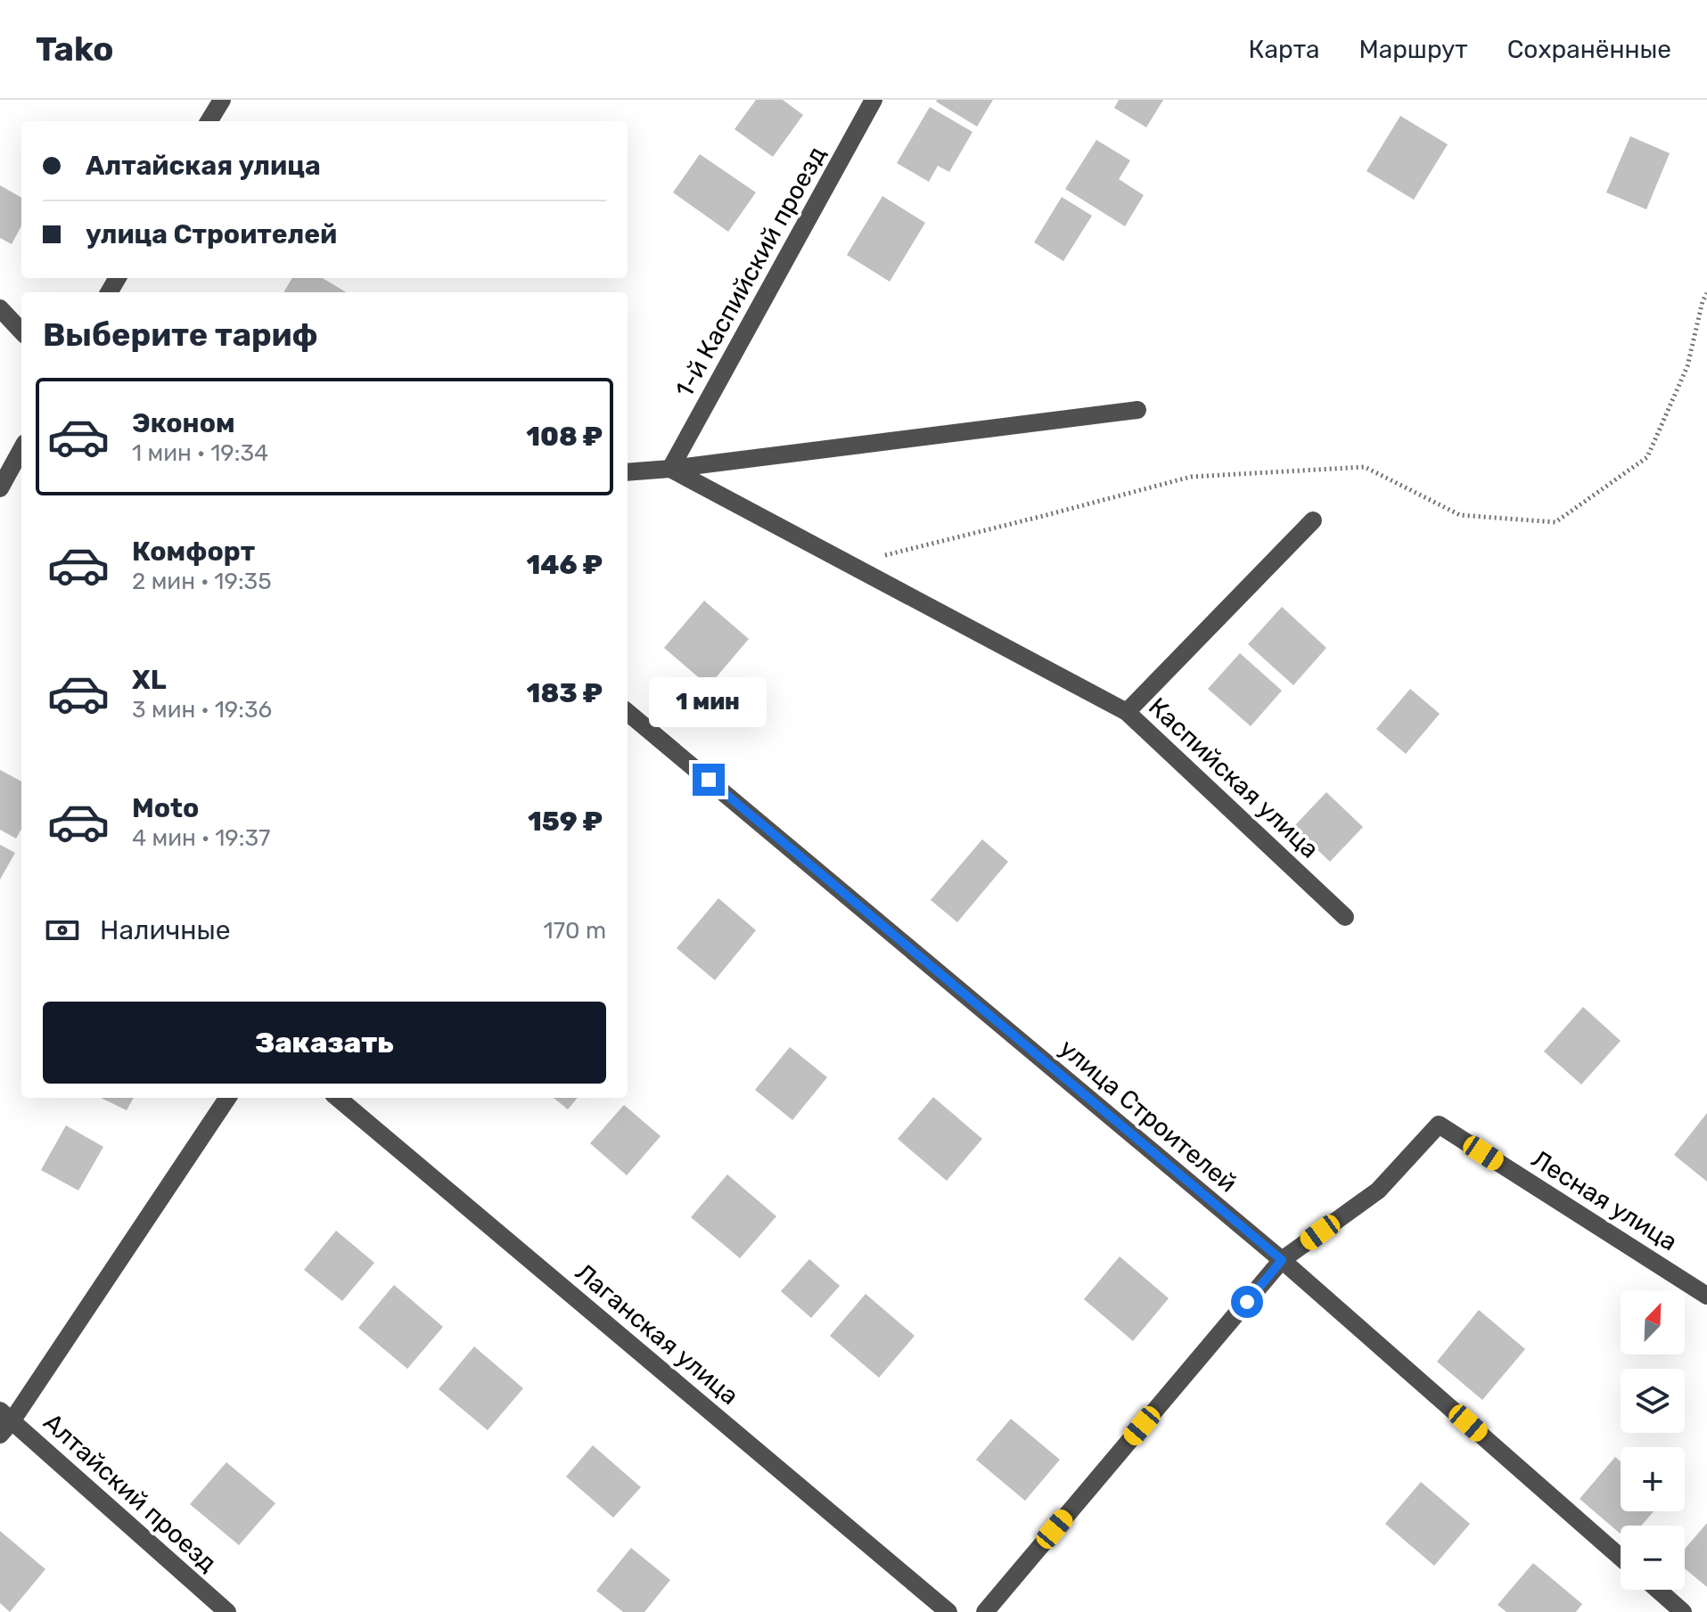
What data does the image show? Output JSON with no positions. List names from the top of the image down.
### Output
{
  "streets": {
    "street": [
      "1-й Каспийский проезд",
      "Каспийская улица",
      "улица Строителей",
      "Лесная улица",
      "Лаганская улица",
      "Алтайский проезд"
    ]
  },
  "crossings": [
    ["улица Строителей", "Лесная улица"]
  ],
  "north": "top right",
  "page": {
    "header": "Tako",
    "nav": ["Карта", "Маршрут", "Сохранённые"],
    "banner": ["Алтайская улица", "улица Строителей"],
    "heading": "Выберите тариф",
    "list": [
      {
        "name": "Эконом",
        "note": "1 мин · 19:34",
        "value": "108 ₽"
      },
      {
        "name": "Комфорт",
        "note": "2 мин · 19:35",
        "value": "146 ₽"
      },
      {
        "name": "XL",
        "note": "3 мин · 19:36",
        "value": "183 ₽"
      },
      {
        "name": "Moto",
        "note": "4 мин · 19:37",
        "value": "159 ₽"
      }
    ],
    "bubble": "1 мин",
    "pay": ["Наличные", "170 m"],
    "buttons": "Заказать",
    "map_buttons": ["+", "−"]
  }
}
